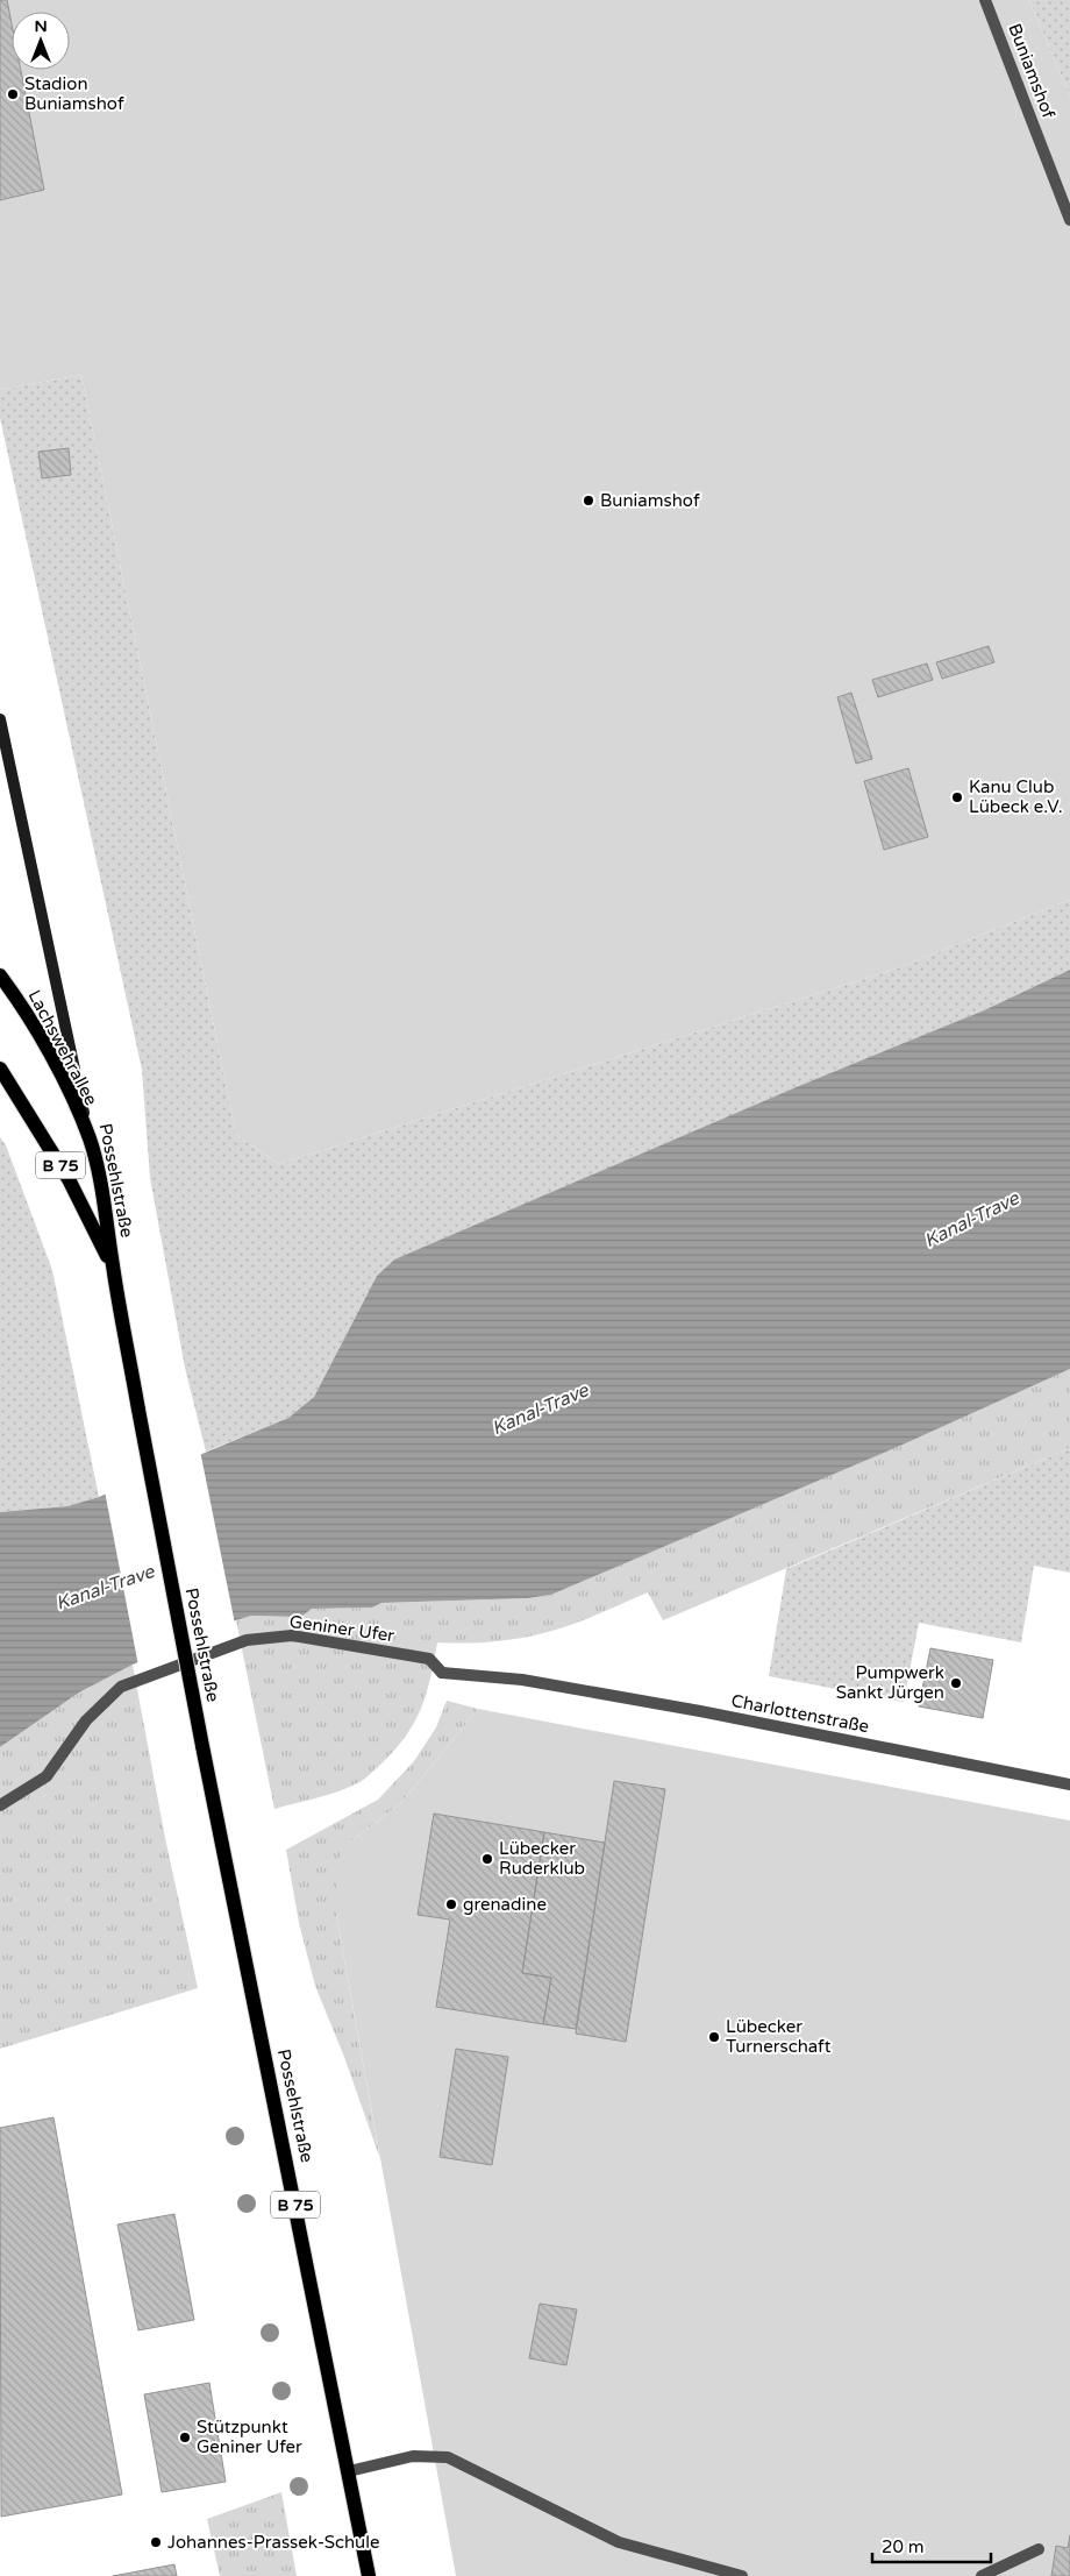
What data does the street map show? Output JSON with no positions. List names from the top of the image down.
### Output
{
  "streets": {
    "main road": ["Lachswehrallee", "B 75", "Possehlstraße"],
    "street": ["Buniamshof", "Geniner Ufer", "Charlottenstraße"]
  },
  "crossings": [
    ["Lachswehrallee", "Possehlstraße"],
    ["B 75", "Possehlstraße"],
    ["Geniner Ufer", "Charlottenstraße"]
  ],
  "water": ["Kanal-Trave"],
  "places": [
    "Stadion Buniamshof",
    "Buniamshof",
    "Kanu Club Lübeck e.V.",
    "Pumpwerk Sankt Jürgen",
    "Lübecker Ruderklub",
    "grenadine",
    "Lübecker Turnerschaft",
    "Stützpunkt Geniner Ufer",
    "Johannes-Prassek-Schule"
  ],
  "scale_bar": "20 m",
  "north": "top"
}
